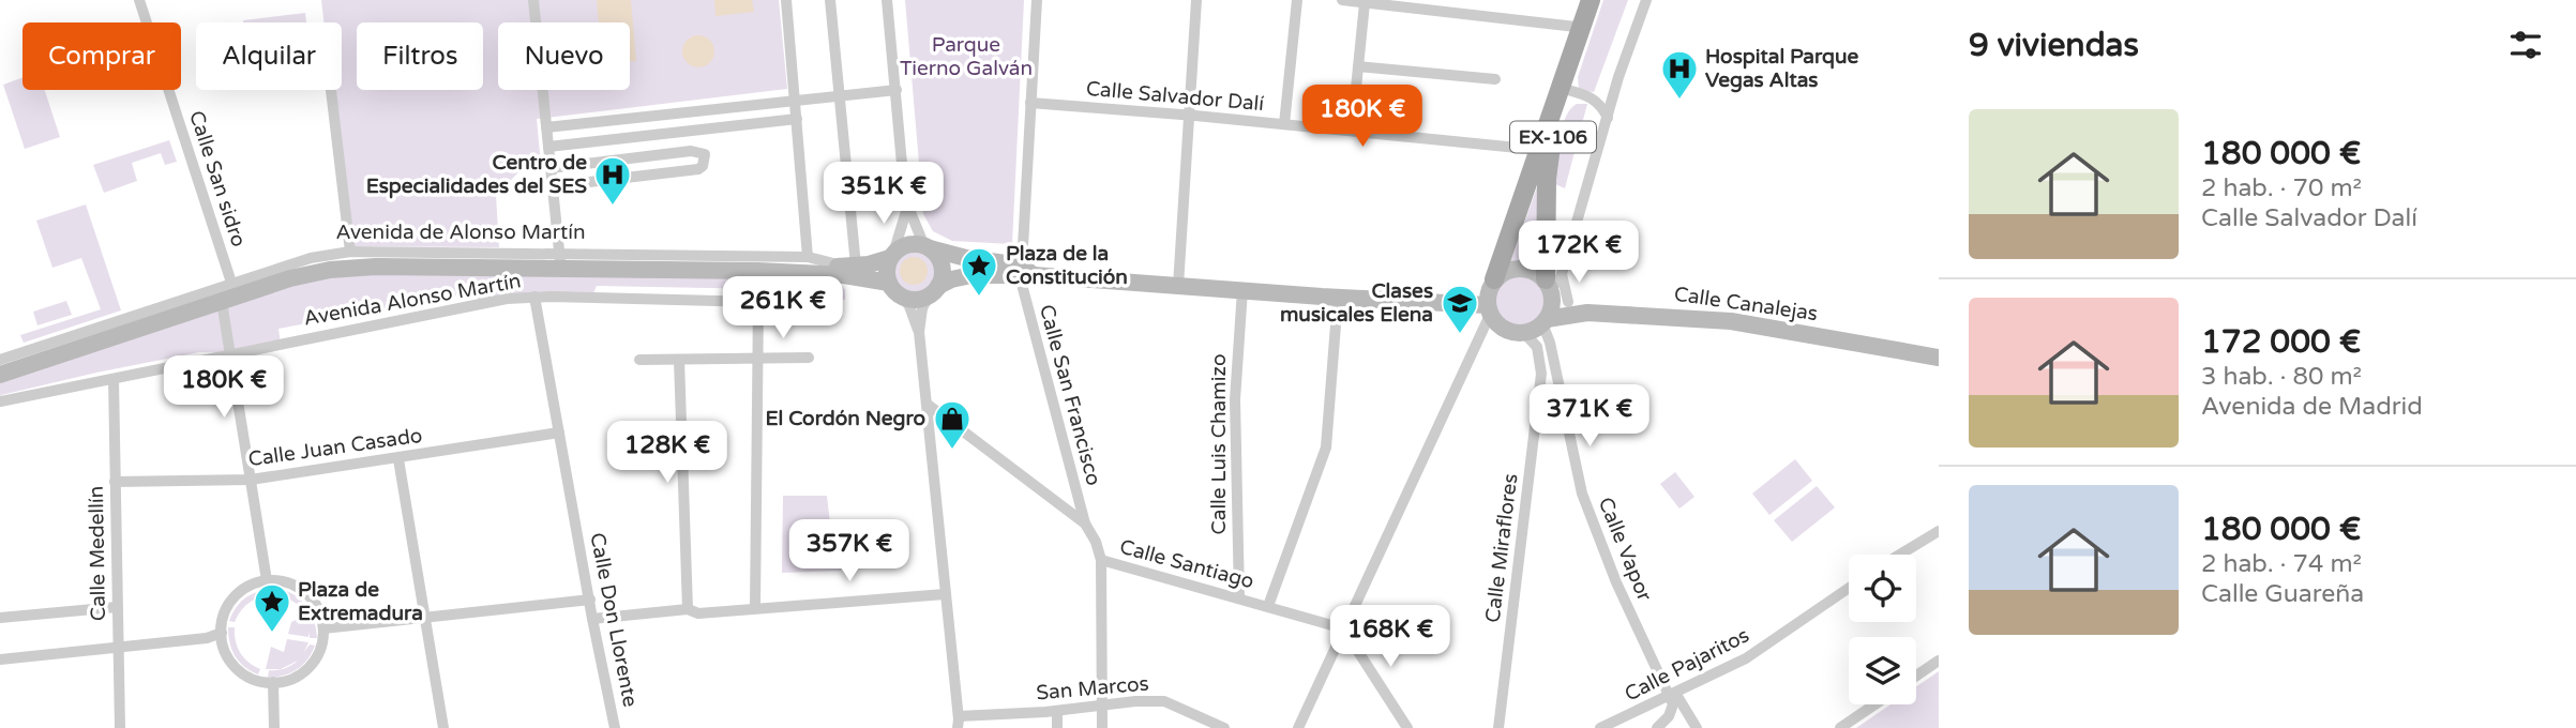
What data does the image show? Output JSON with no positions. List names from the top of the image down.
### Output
{
  "streets": {
    "main road": ["EX-106", "Avenida de Alonso Martín", "Calle Canalejas"],
    "street": [
      "Calle Salvador Dalí",
      "Calle San sidro",
      "Avenida Alonso Martín",
      "Calle San Francisco",
      "Calle Luis Chamizo",
      "Calle Juan Casado",
      "Calle Miraflores",
      "Calle Vapor",
      "Calle Medellín",
      "Calle Santiago",
      "Calle Don Llorente",
      "Calle Pajaritos",
      "San Marcos"
    ]
  },
  "crossings": [
    ["Calle Salvador Dalí", "EX-106"],
    ["Calle Salvador Dalí", "Calle San Francisco"],
    ["EX-106", "Calle Canalejas"],
    ["EX-106", "Calle Miraflores"],
    ["EX-106", "Calle Vapor"],
    ["Calle San sidro", "Avenida de Alonso Martín"],
    ["Calle San sidro", "Avenida Alonso Martín"],
    ["Calle San sidro", "Calle Juan Casado"],
    ["Avenida de Alonso Martín", "Avenida Alonso Martín"],
    ["Avenida Alonso Martín", "Calle Medellín"],
    ["Avenida Alonso Martín", "Calle Don Llorente"],
    ["Calle Canalejas", "Calle Miraflores"],
    ["Calle Canalejas", "Calle Vapor"],
    ["Calle San Francisco", "Calle Santiago"],
    ["Calle Luis Chamizo", "Calle Santiago"],
    ["Calle Juan Casado", "Calle Medellín"],
    ["Calle Juan Casado", "Calle Don Llorente"],
    ["Calle Miraflores", "Calle Vapor"],
    ["Calle Vapor", "Calle Pajaritos"]
  ],
  "parks": ["Parque Tierno Galván"],
  "places": {
    "hospital": ["Hospital Parque Vegas Altas", "Centro de Especialidades del SES"],
    "place": ["Plaza de la Constitución", "Plaza de Extremadura"],
    "school or university": ["Clases musicales Elena"],
    "shop": ["El Cordón Negro"]
  },
  "page": {
    "heading": "9 viviendas",
    "chip": [
      "Comprar",
      "Alquilar",
      "Filtros",
      "Nuevo"
    ],
    "price": [
      "180K €",
      "351K €",
      "172K €",
      "261K €",
      "180K €",
      "371K €",
      "128K €",
      "357K €",
      "168K €"
    ],
    "list": [
      {
        "name": "180 000 €",
        "note": "2 hab. · 70 m² · Calle Salvador Dalí"
      },
      {
        "name": "172 000 €",
        "note": "3 hab. · 80 m² · Avenida de Madrid"
      },
      {
        "name": "180 000 €",
        "note": "2 hab. · 74 m² · Calle Guareña"
      }
    ]
  }
}
